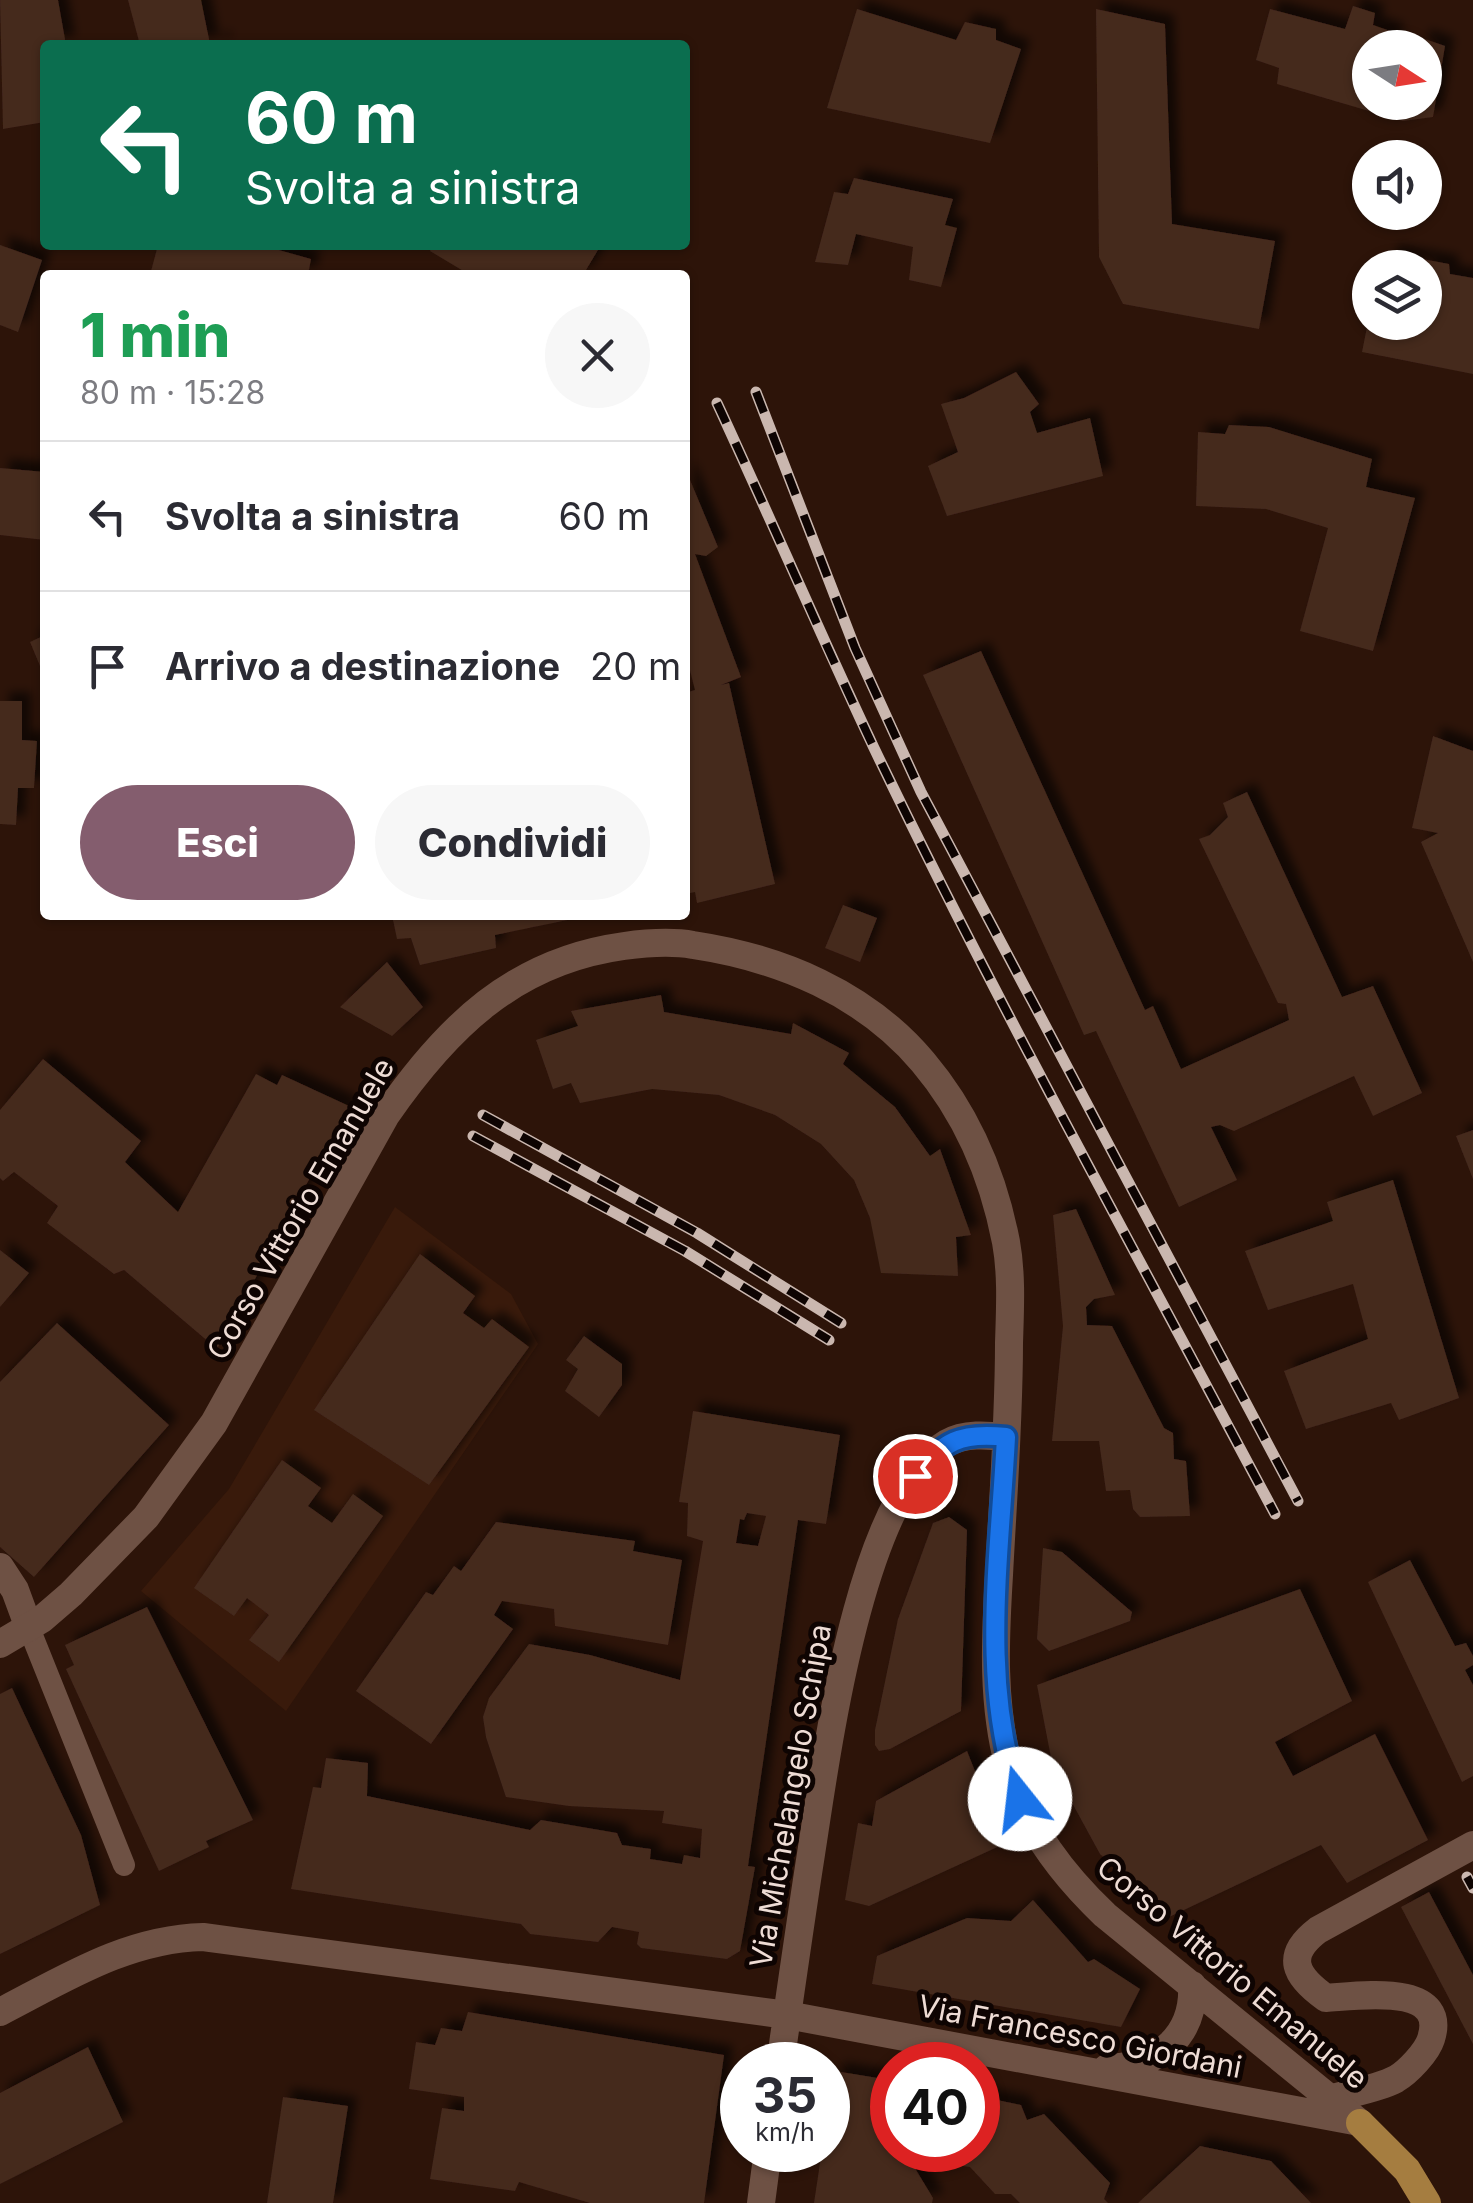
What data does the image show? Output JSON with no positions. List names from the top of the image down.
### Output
{
  "streets": {
    "main road": ["Corso Vittorio Emanuele"],
    "street": ["Via Michelangelo Schipa", "Via Francesco Giordani"]
  },
  "crossings": [
    ["Corso Vittorio Emanuele", "Via Michelangelo Schipa"],
    ["Corso Vittorio Emanuele", "Via Francesco Giordani"],
    ["Via Michelangelo Schipa", "Via Francesco Giordani"]
  ],
  "north": "right",
  "page": {
    "turn": ["60 m", "Svolta a sinistra"],
    "heading": ["1 min", "80 m · 15:28"],
    "list": [
      {
        "name": "Svolta a sinistra",
        "value": "60 m"
      },
      {
        "name": "Arrivo a destinazione",
        "value": "20 m"
      }
    ],
    "buttons": ["Esci", "Condividi"],
    "speed": "35 km/h",
    "limit": "40"
  }
}
